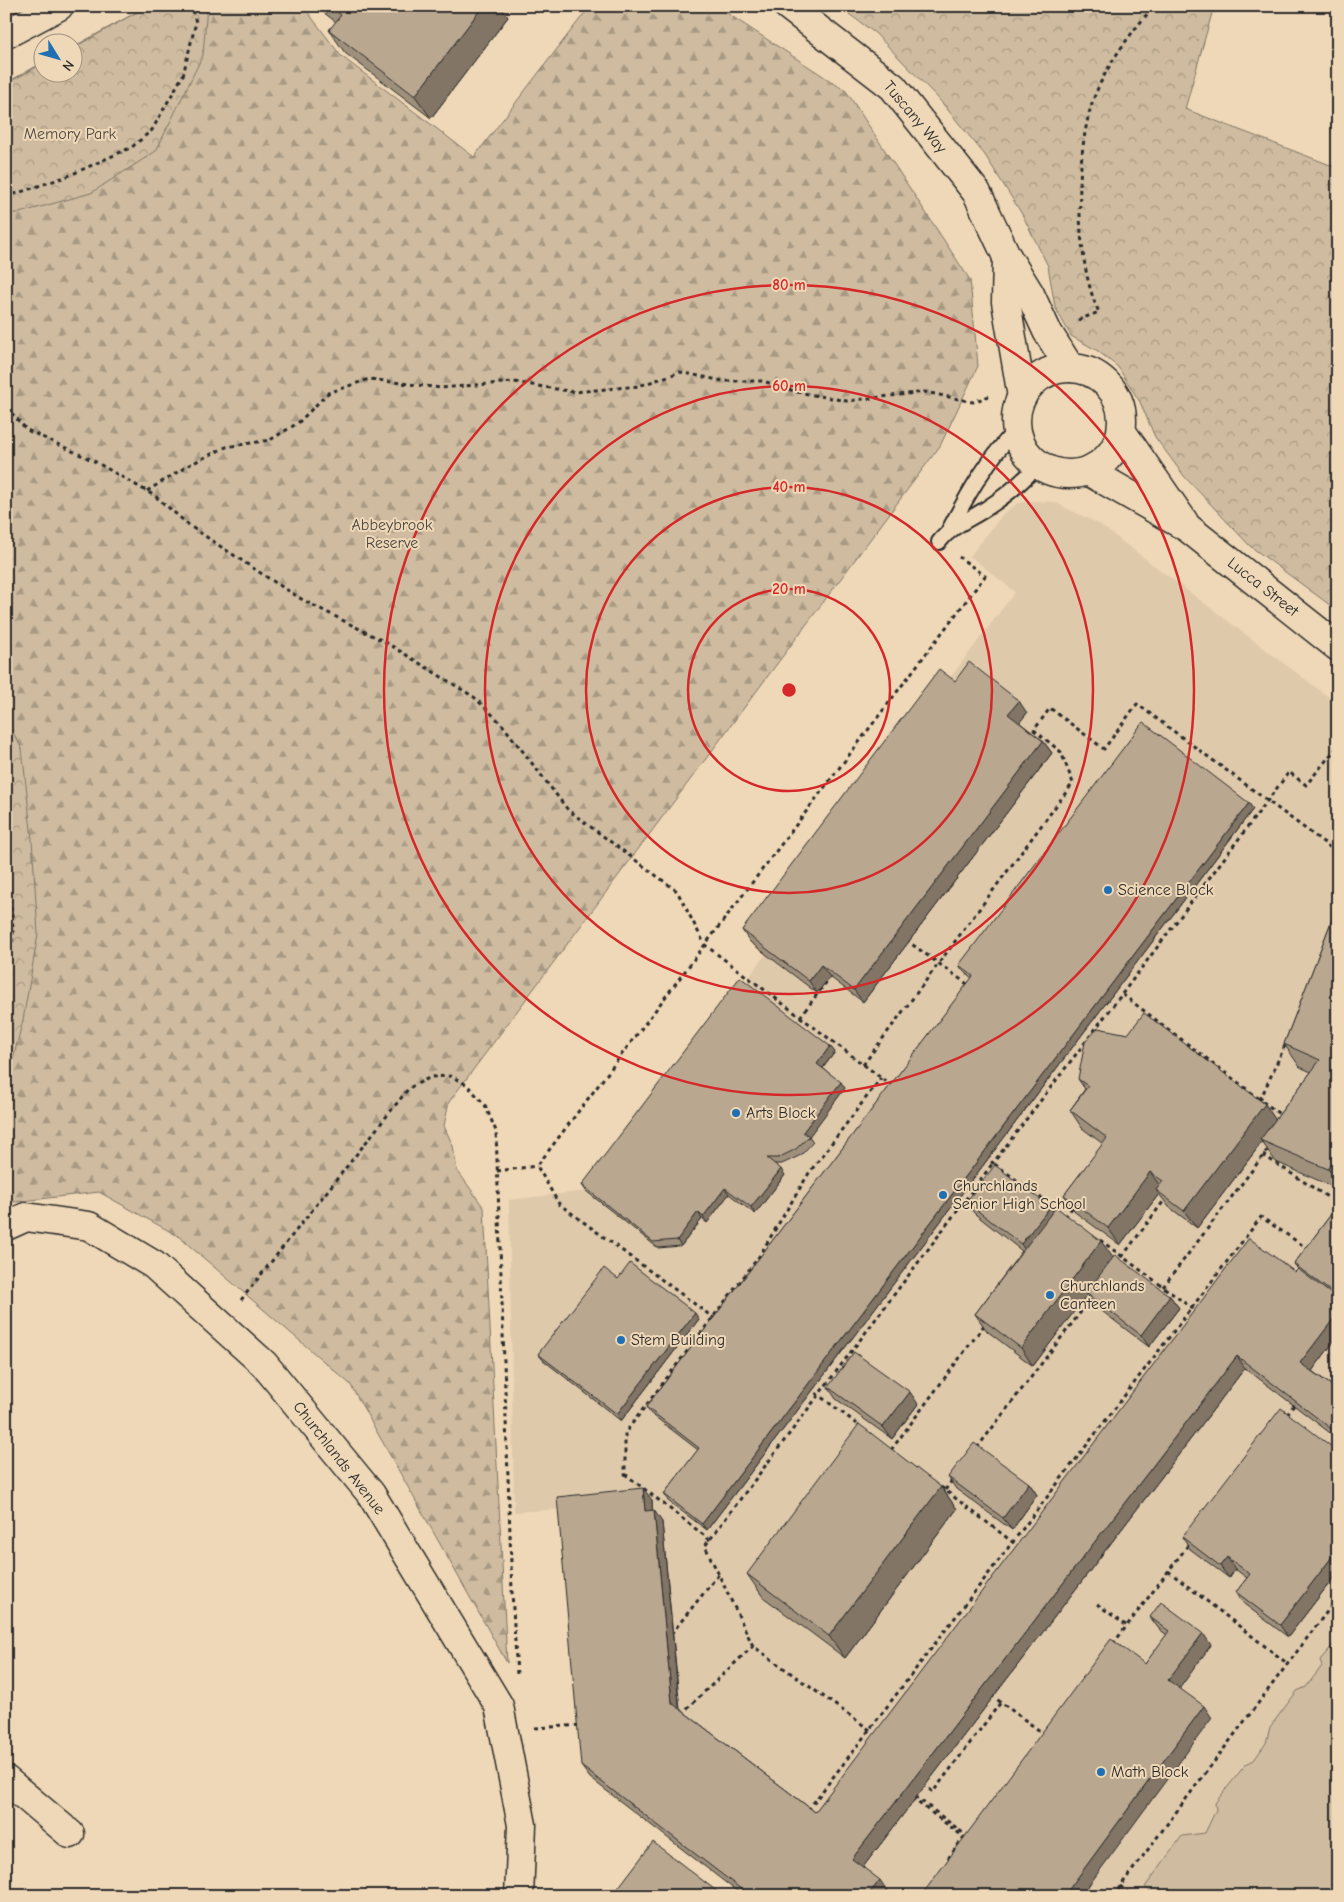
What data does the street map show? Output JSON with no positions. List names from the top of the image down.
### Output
{
  "streets": {
    "street": ["Tuscany Way", "Lucca Street", "Churchlands Avenue"]
  },
  "crossings": [
    ["Tuscany Way", "Lucca Street"]
  ],
  "parks": ["Memory Park", "Abbeybrook Reserve"],
  "places": [
    "Science Block",
    "Arts Block",
    "Churchlands Senior High School",
    "Churchlands Canteen",
    "Stem Building",
    "Math Block"
  ],
  "north": "bottom right",
  "rings": [
    "80 m",
    "60 m",
    "40 m",
    "20 m"
  ]
}
